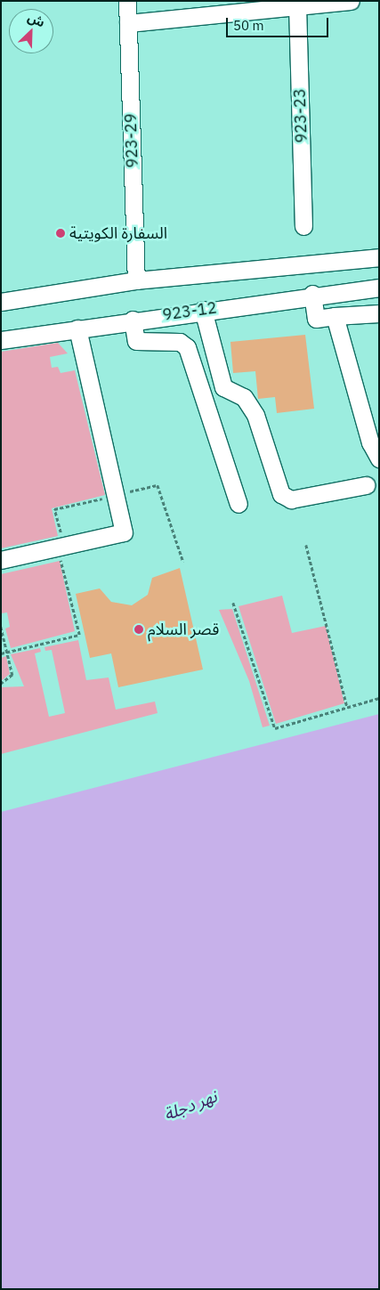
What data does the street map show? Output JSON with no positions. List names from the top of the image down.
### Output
{
  "streets": {
    "street": ["923-23", "923-29", "923-12"]
  },
  "water": ["نهر دجلة"],
  "places": ["السفارة الكويتية", "قصر السلام"],
  "scale_bar": "50 m",
  "north": "top right"
}
